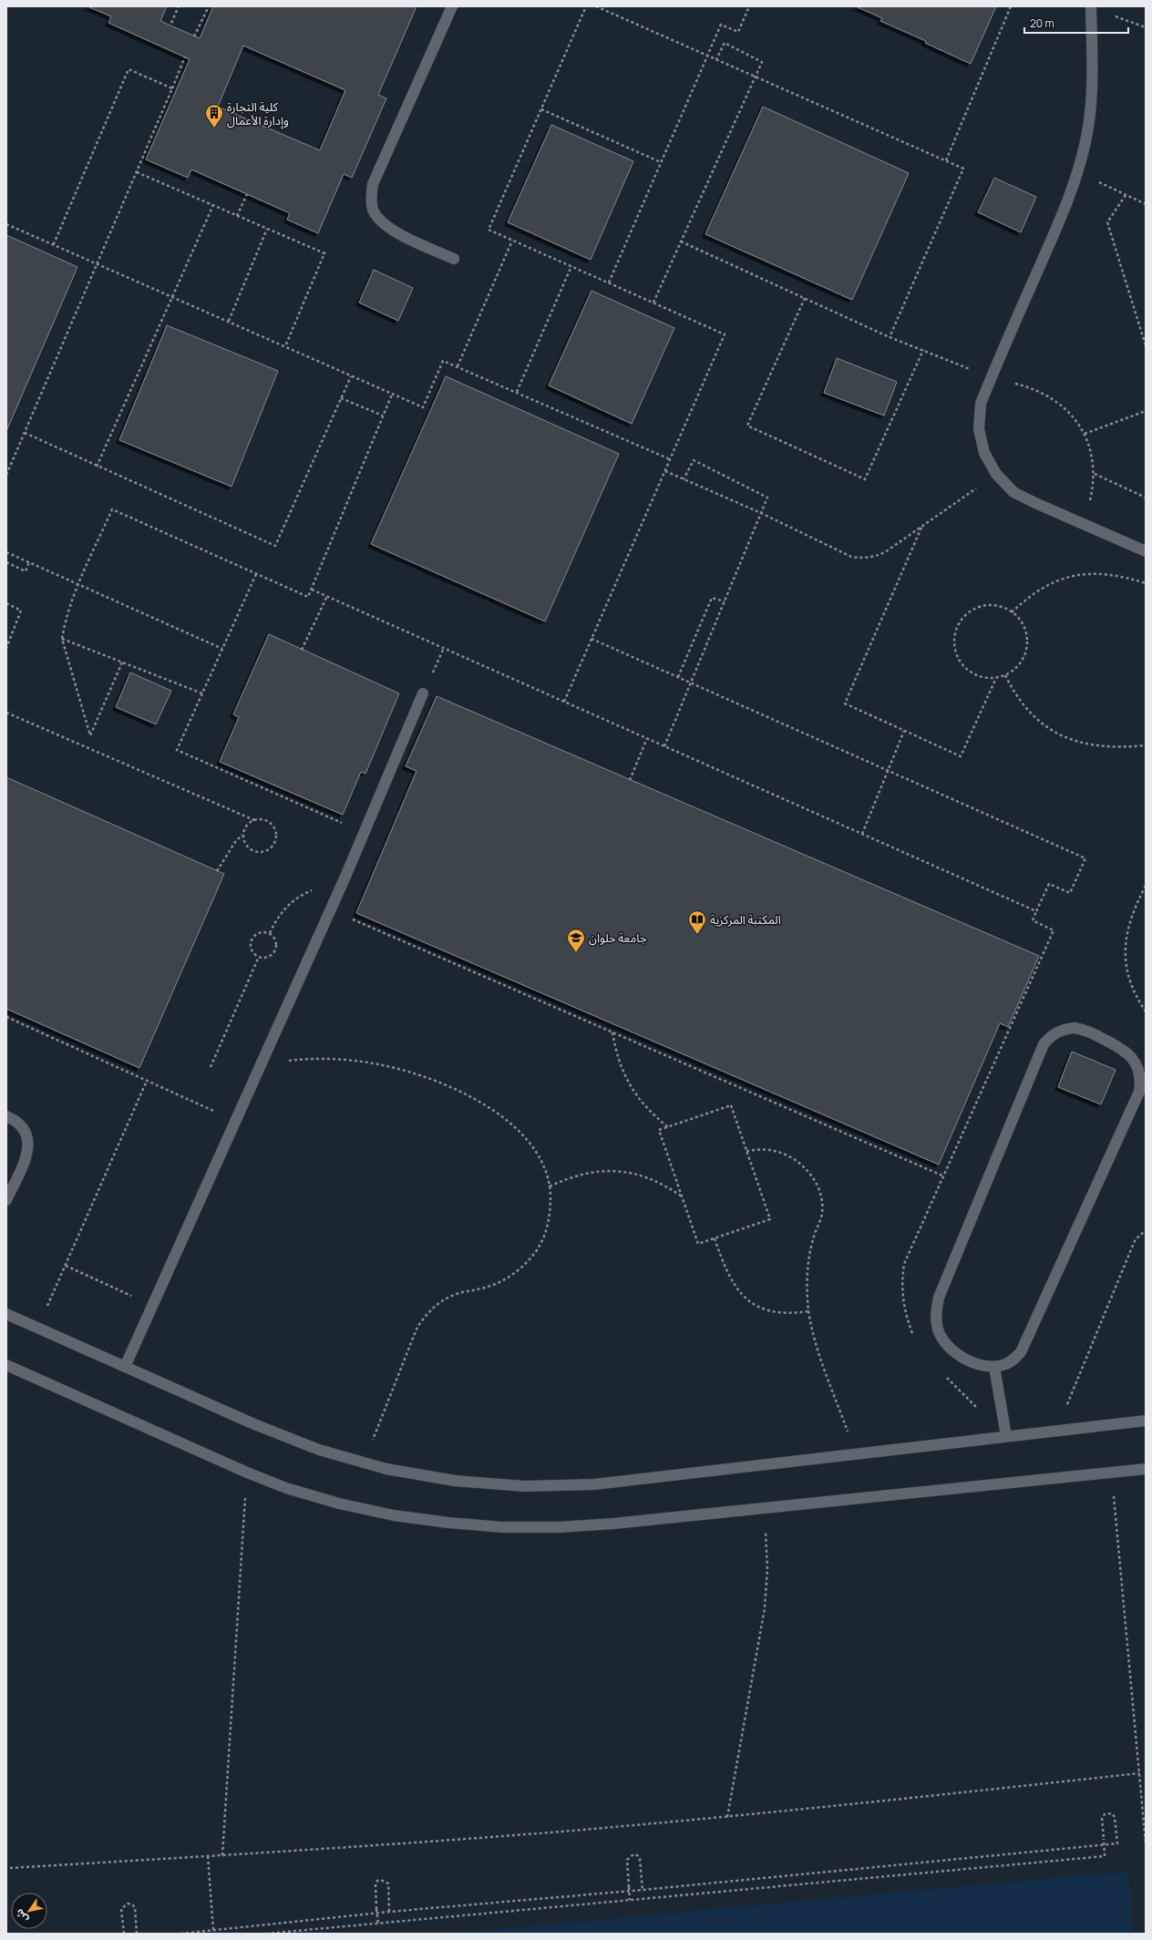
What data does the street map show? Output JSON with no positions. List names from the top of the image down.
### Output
{
  "places": {
    "building": ["كلية التجارة وإدارة الأعمال"],
    "library": ["المكتبة المركزية"],
    "school or university": ["جامعة حلوان"]
  },
  "scale_bar": "20 m",
  "north": "bottom left"
}
